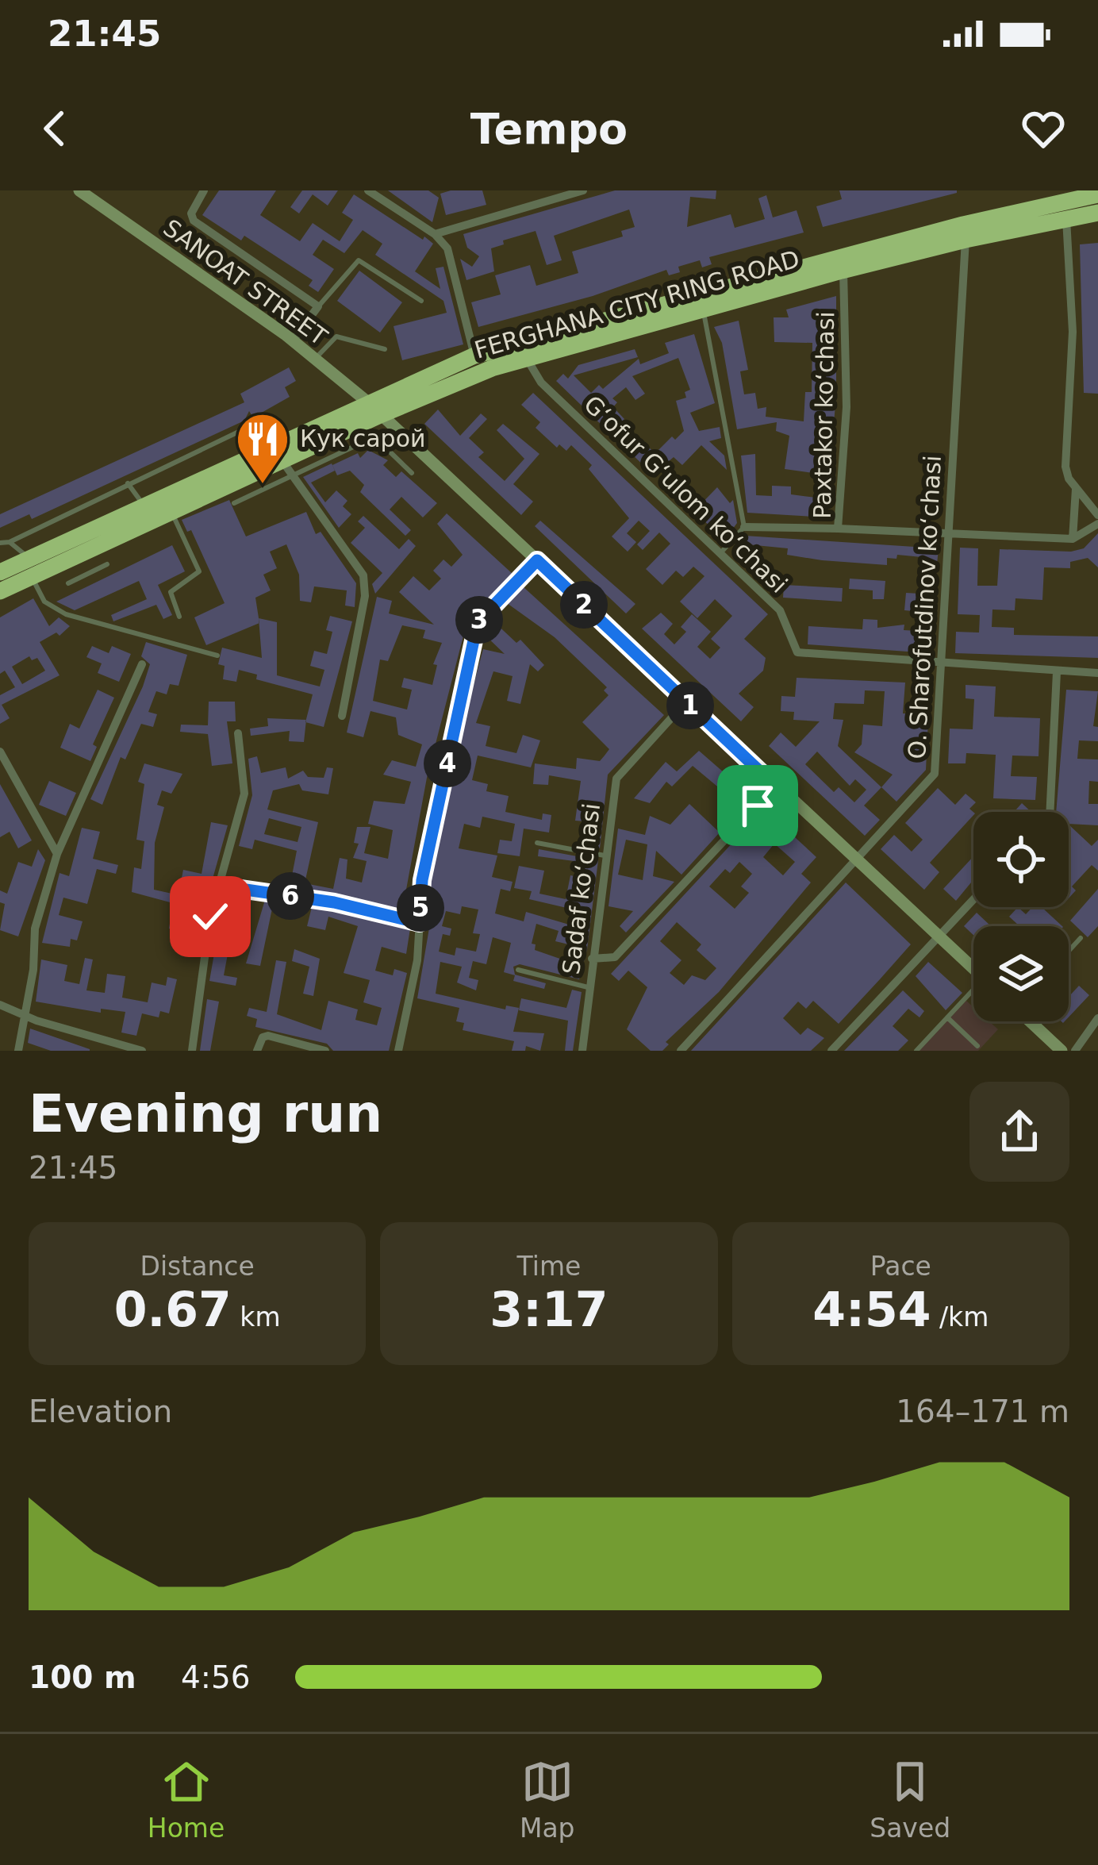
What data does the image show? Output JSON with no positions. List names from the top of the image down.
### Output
{
  "streets": {
    "highway": ["FERGHANA CITY RING ROAD"],
    "main road": ["SANOAT STREET"],
    "street": [
      "Paxtakor koʻchasi",
      "Gʻofur Gʻulom koʻchasi",
      "O. Sharofutdinov koʻchasi",
      "Sadaf koʻchasi"
    ]
  },
  "crossings": [
    ["SANOAT STREET", "FERGHANA CITY RING ROAD"],
    ["SANOAT STREET", "O. Sharofutdinov koʻchasi"],
    ["SANOAT STREET", "Sadaf koʻchasi"],
    ["FERGHANA CITY RING ROAD", "Paxtakor koʻchasi"],
    ["FERGHANA CITY RING ROAD", "Gʻofur Gʻulom koʻchasi"],
    ["FERGHANA CITY RING ROAD", "O. Sharofutdinov koʻchasi"],
    ["Paxtakor koʻchasi", "O. Sharofutdinov koʻchasi"],
    ["Gʻofur Gʻulom koʻchasi", "O. Sharofutdinov koʻchasi"]
  ],
  "places": {
    "restaurant": ["Кук сарой"]
  },
  "page": {
    "status": "21:45",
    "header": "Tempo",
    "pins": [
      "2",
      "3",
      "1",
      "4",
      "6",
      "5"
    ],
    "heading": ["Evening run", "21:45"],
    "stats": [
      ["Distance", "0.67 km"],
      ["Time", "3:17"],
      ["Pace", "4:54 /km"]
    ],
    "chart": ["Elevation", "164–171 m"],
    "list": [
      {
        "name": "100 m",
        "note": "4:56"
      }
    ],
    "tabs": ["Home", "Map", "Saved"]
  }
}
